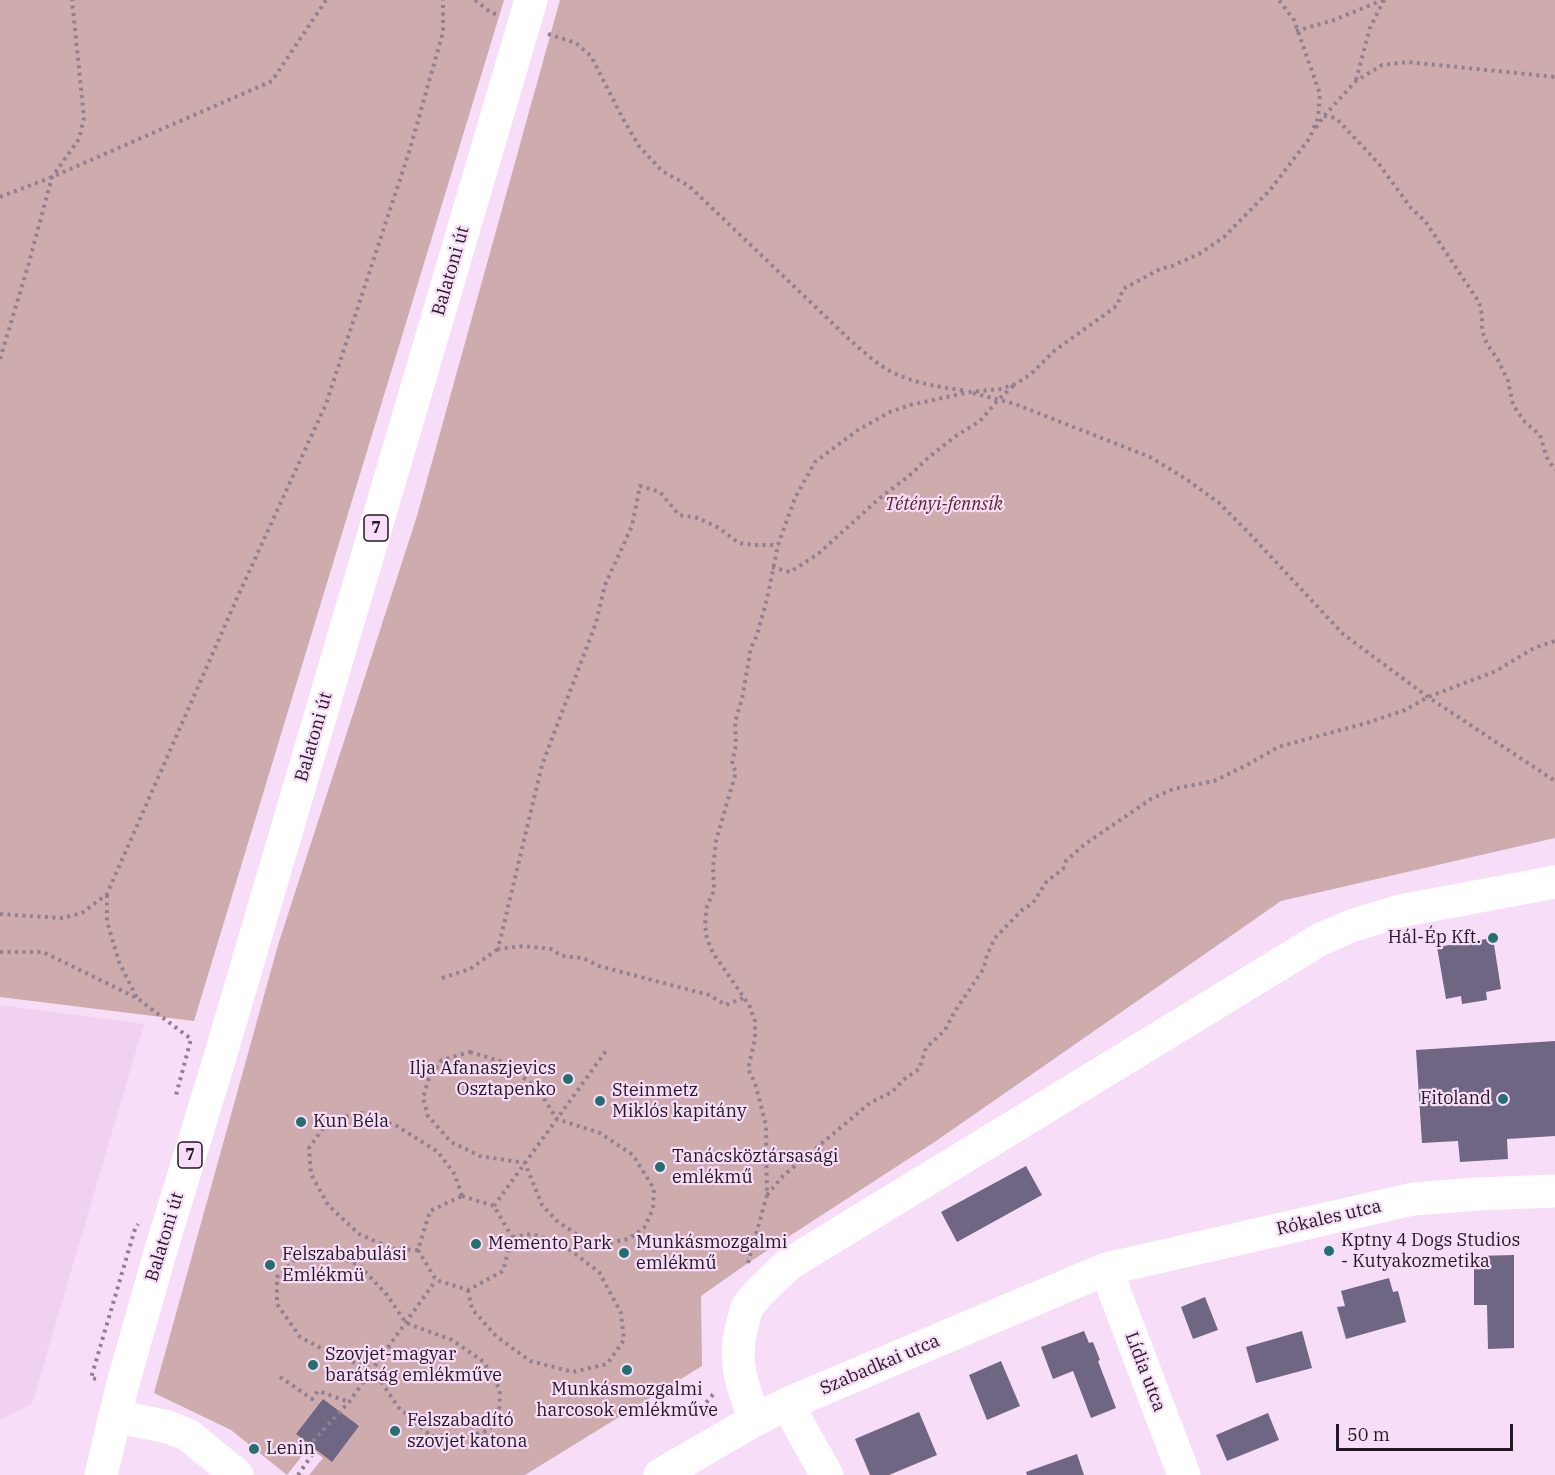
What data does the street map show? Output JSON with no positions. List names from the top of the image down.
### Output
{
  "streets": {
    "main road": [
      "Balatoni út",
      "7",
      "Rókales utca",
      "Szabadkai utca",
      "Lídia utca"
    ]
  },
  "crossings": [
    ["Rókales utca", "Szabadkai utca"],
    ["Rókales utca", "Lídia utca"],
    ["Szabadkai utca", "Lídia utca"]
  ],
  "parks": ["Tétényi-fennsík"],
  "places": [
    "Hál-Ép Kft.",
    "Ilja Afanaszjevics Osztapenko",
    "Fitoland",
    "Steinmetz Miklós kapitány",
    "Kun Béla",
    "Tanácsköztársasági emlékmű",
    "Memento Park",
    "Kptny 4 Dogs Studios - Kutyakozmetika",
    "Munkásmozgalmi emlékmű",
    "Felszababulási Emlékmü",
    "Szovjet-magyar barátság emlékműve",
    "Munkásmozgalmi harcosok emlékműve",
    "Felszabadító szovjet katona",
    "Lenin"
  ],
  "scale_bar": "50 m"
}
